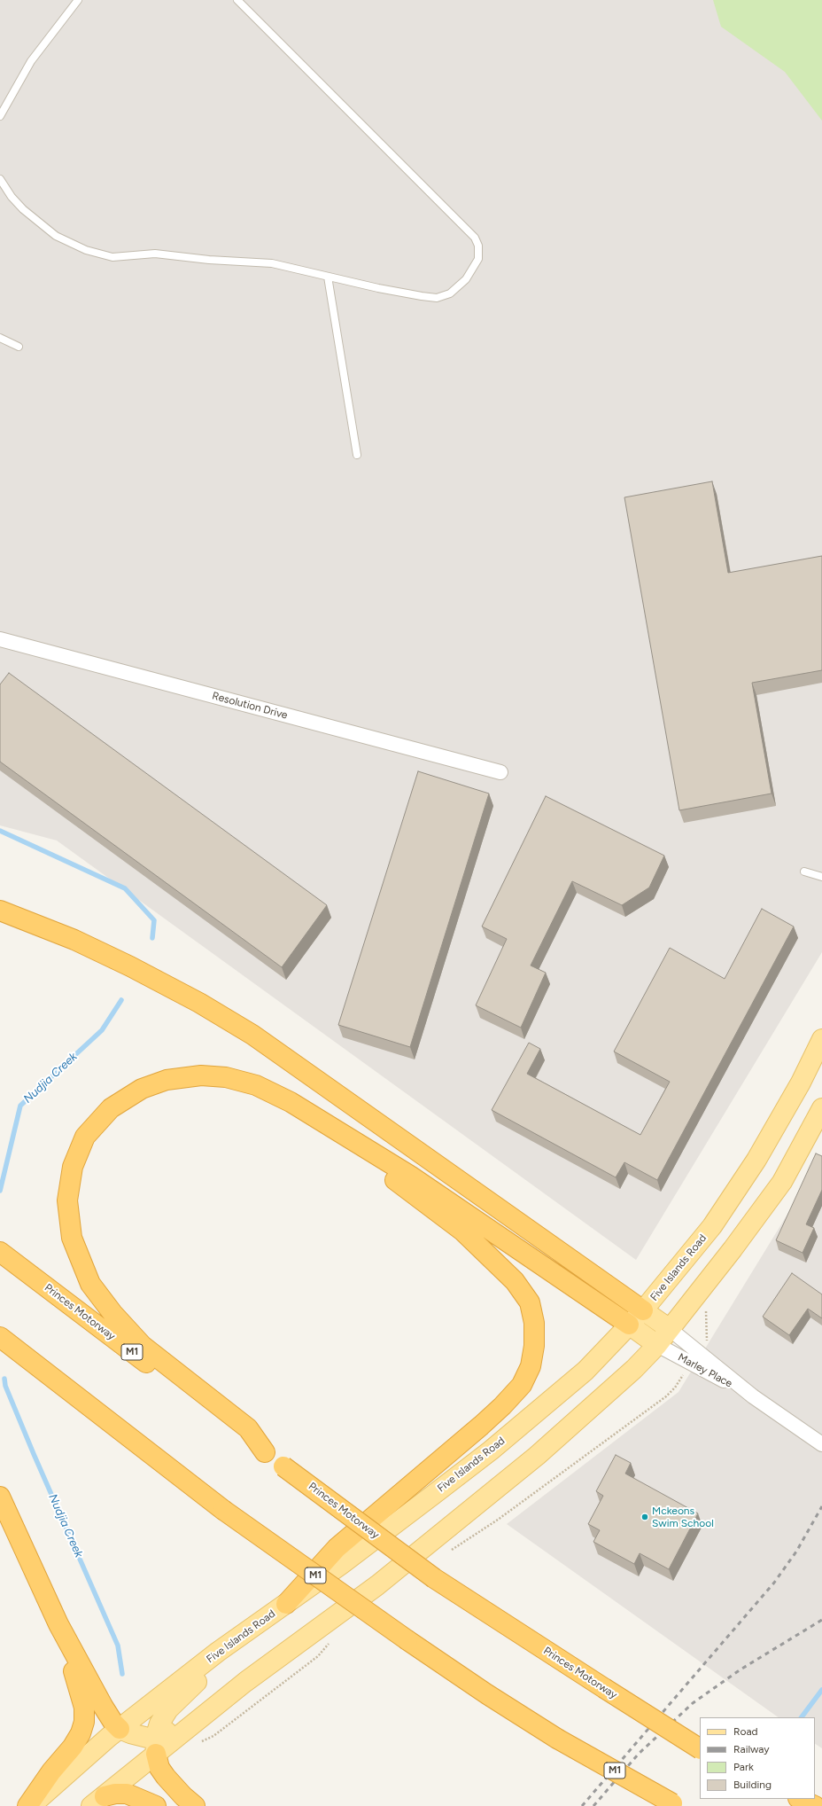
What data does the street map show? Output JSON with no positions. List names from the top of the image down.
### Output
{
  "streets": {
    "highway": ["Princes Motorway", "M1"],
    "main road": ["Five Islands Road"],
    "street": ["Resolution Drive", "Marley Place"]
  },
  "water": ["Nudjia Creek"],
  "places": ["Mckeons Swim School"],
  "legend": [
    "Road",
    "Railway",
    "Park",
    "Building"
  ]
}
